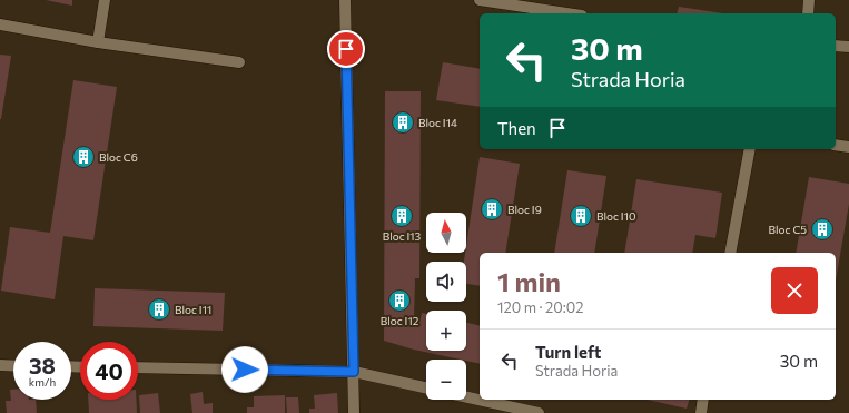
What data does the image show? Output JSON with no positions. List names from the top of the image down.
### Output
{
  "places": {
    "building": [
      "Bloc I14",
      "Bloc C6",
      "Bloc I9",
      "Bloc I13",
      "Bloc I10",
      "Bloc C5",
      "Bloc I12",
      "Bloc I11"
    ]
  },
  "north": "top",
  "page": {
    "turn": ["30 m", "Strada Horia"],
    "then": "Then",
    "map_buttons": ["+", "−"],
    "heading": ["1 min", "120 m · 20:02"],
    "list": [
      {
        "name": "Turn left",
        "note": "Strada Horia",
        "value": "30 m"
      }
    ],
    "speed": "38 km/h",
    "limit": "40"
  }
}
